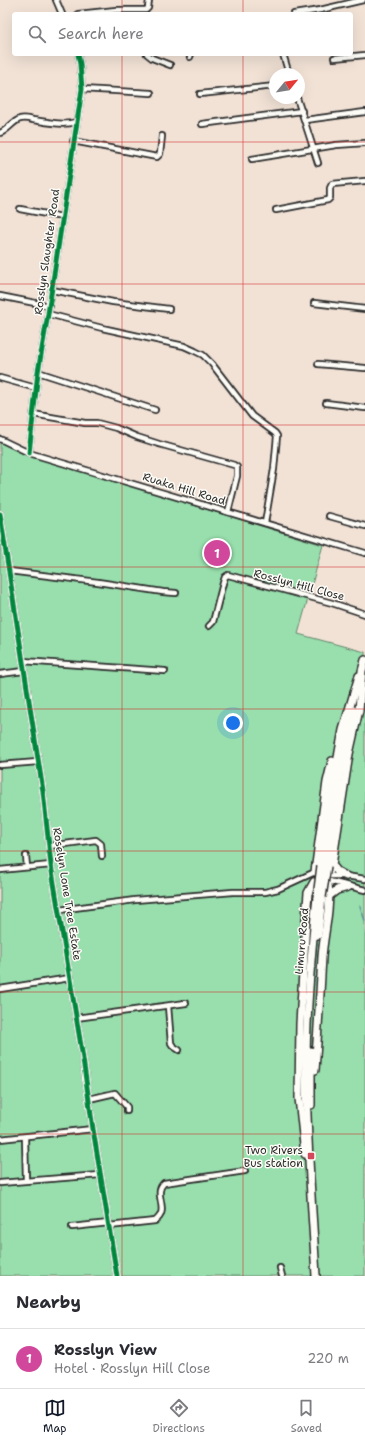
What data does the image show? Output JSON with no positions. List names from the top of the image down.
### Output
{
  "streets": {
    "main road": ["Limuru Road"],
    "street": [
      "Rosslyn Slaughter Road",
      "Ruaka Hill Road",
      "Rosslyn Hill Close",
      "Roselyn Lone Tree Estate"
    ]
  },
  "crossings": [
    ["Rosslyn Slaughter Road", "Ruaka Hill Road"]
  ],
  "places": {
    "transit": ["Two Rivers Bus station"]
  },
  "north": "top right",
  "page": {
    "search": "Search here",
    "pins": "1",
    "heading": "Nearby",
    "list": [
      {
        "mark": "1",
        "name": "Rosslyn View",
        "note": "Hotel · Rosslyn Hill Close",
        "value": "220 m"
      }
    ],
    "nav": ["Map", "Directions", "Saved"]
  }
}
